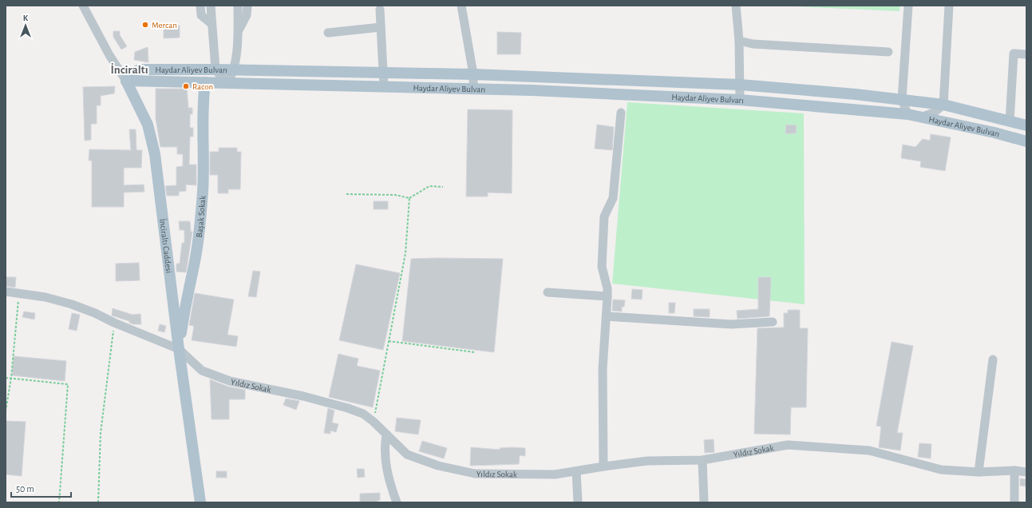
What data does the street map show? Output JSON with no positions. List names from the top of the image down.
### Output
{
  "streets": {
    "main road": ["Haydar Aliyev Bulvarı", "Başak Sokak", "İnciraltı Caddesi"],
    "street": ["Yıldız Sokak"]
  },
  "crossings": [
    ["Haydar Aliyev Bulvarı", "Başak Sokak"],
    ["Haydar Aliyev Bulvarı", "İnciraltı Caddesi"],
    ["Başak Sokak", "İnciraltı Caddesi"],
    ["Başak Sokak", "Yıldız Sokak"],
    ["İnciraltı Caddesi", "Yıldız Sokak"]
  ],
  "districts": ["İnciraltı"],
  "places": ["Mercan", "Racon"],
  "scale_bar": "50 m",
  "north": "top"
}
